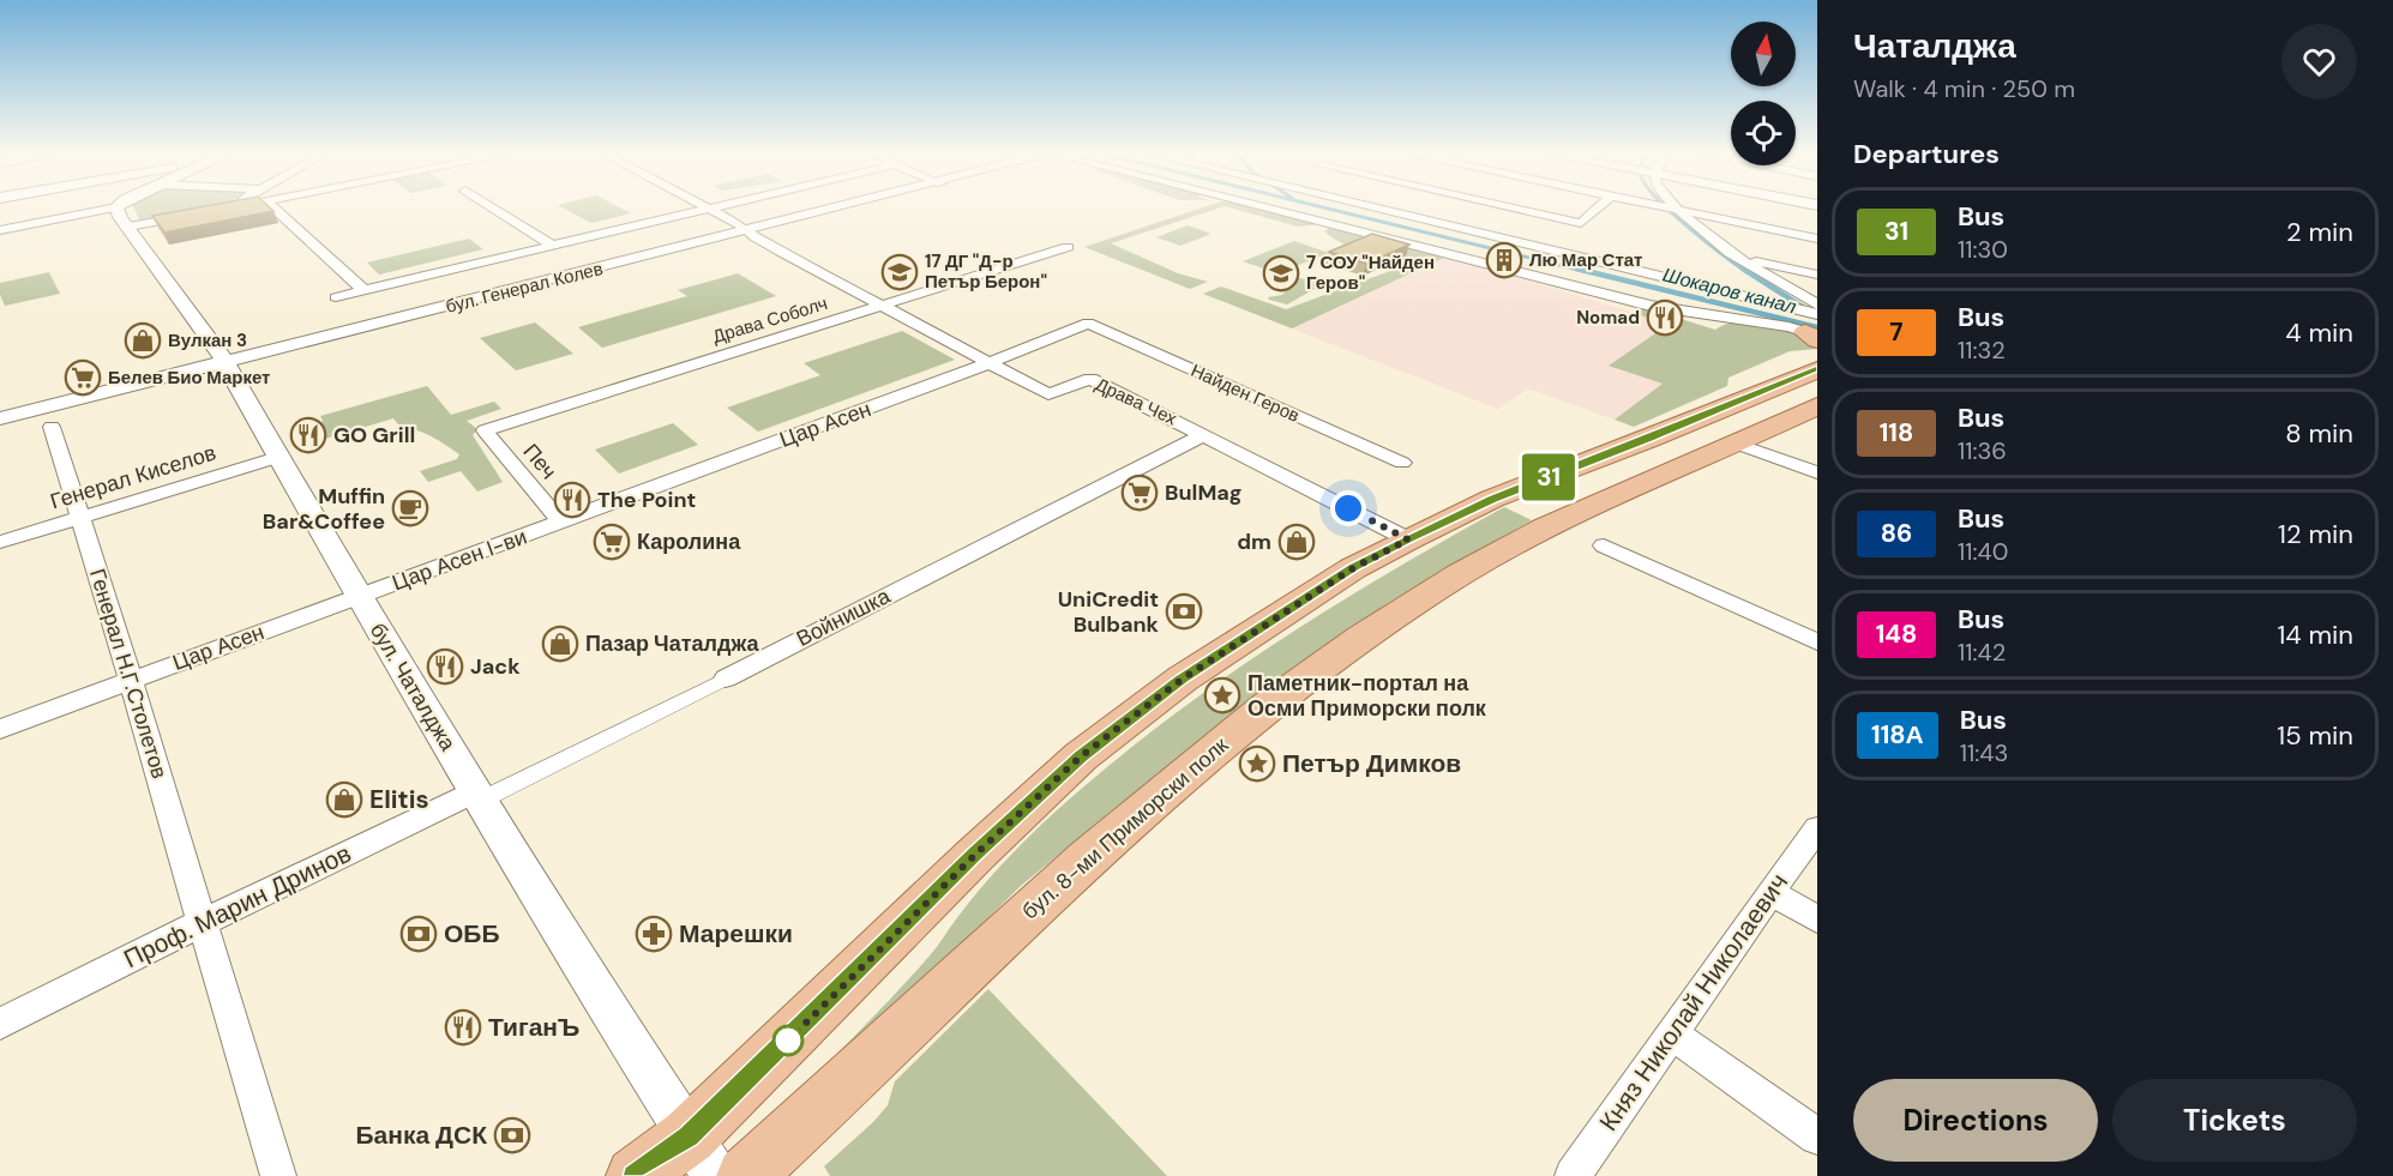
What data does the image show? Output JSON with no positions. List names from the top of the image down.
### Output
{
  "streets": {
    "main road": ["бул. 8-ми Приморски полк"],
    "street": [
      "бул. Генерал Колев",
      "Драва Соболч",
      "Найден Геров",
      "Драва Чех",
      "Цар Асен",
      "Печ",
      "Генерал Киселов",
      "Цар Асен I-ви",
      "Войнишка",
      "Генерал Н.Г.Столетов",
      "бул. Чаталджа",
      "Проф. Марин Дринов",
      "Княз Николай Николаевич"
    ]
  },
  "crossings": [
    ["бул. Генерал Колев", "Драва Чех"],
    ["бул. Генерал Колев", "бул. Чаталджа"],
    ["Драва Соболч", "Драва Чех"],
    ["Драва Соболч", "Печ"],
    ["Найден Геров", "Цар Асен"],
    ["Драва Чех", "Цар Асен"],
    ["Драва Чех", "Войнишка"],
    ["Цар Асен", "Печ"],
    ["Цар Асен", "Цар Асен I-ви"],
    ["Цар Асен", "Генерал Н.Г.Столетов"],
    ["Цар Асен", "бул. Чаталджа"],
    ["Печ", "Цар Асен I-ви"],
    ["Генерал Киселов", "Генерал Н.Г.Столетов"],
    ["Генерал Киселов", "бул. Чаталджа"],
    ["Цар Асен I-ви", "бул. Чаталджа"],
    ["Войнишка", "бул. Чаталджа"],
    ["Войнишка", "Проф. Марин Дринов"],
    ["Генерал Н.Г.Столетов", "Проф. Марин Дринов"],
    ["бул. Чаталджа", "Проф. Марин Дринов"]
  ],
  "water": ["Шокаров канал"],
  "places": {
    "building": ["Лю Мар Стат"],
    "school or university": ["17 ДГ \"Д-р Петър Берон\"", "7 СОУ \"Найден Геров\""],
    "restaurant": [
      "Nomad",
      "GO Grill",
      "The Point",
      "Jack",
      "ТиганЪ"
    ],
    "shop": [
      "Вулкан 3",
      "dm",
      "Пазар Чаталджа",
      "Elitis"
    ],
    "supermarket": ["Белев Био Маркет", "BulMag", "Каролина"],
    "cafe": ["Muffin Bar&Coffee"],
    "bank": ["UniCredit Bulbank", "ОББ", "Банка ДСК"],
    "place": ["Паметник-портал на Осми Приморски полк", "Петър Димков"],
    "pharmacy": ["Марешки"]
  },
  "lines": ["bus line 31"],
  "north": "top",
  "page": {
    "on_map": "31",
    "heading": [
      ["Чаталджа", "Walk · 4 min · 250 m"],
      "Departures"
    ],
    "list": [
      {
        "mark": "31",
        "name": "Bus",
        "note": "11:30",
        "value": "2 min"
      },
      {
        "mark": "7",
        "name": "Bus",
        "note": "11:32",
        "value": "4 min"
      },
      {
        "mark": "118",
        "name": "Bus",
        "note": "11:36",
        "value": "8 min"
      },
      {
        "mark": "86",
        "name": "Bus",
        "note": "11:40",
        "value": "12 min"
      },
      {
        "mark": "148",
        "name": "Bus",
        "note": "11:42",
        "value": "14 min"
      },
      {
        "mark": "118А",
        "name": "Bus",
        "note": "11:43",
        "value": "15 min"
      }
    ],
    "buttons": ["Directions", "Tickets"]
  }
}
